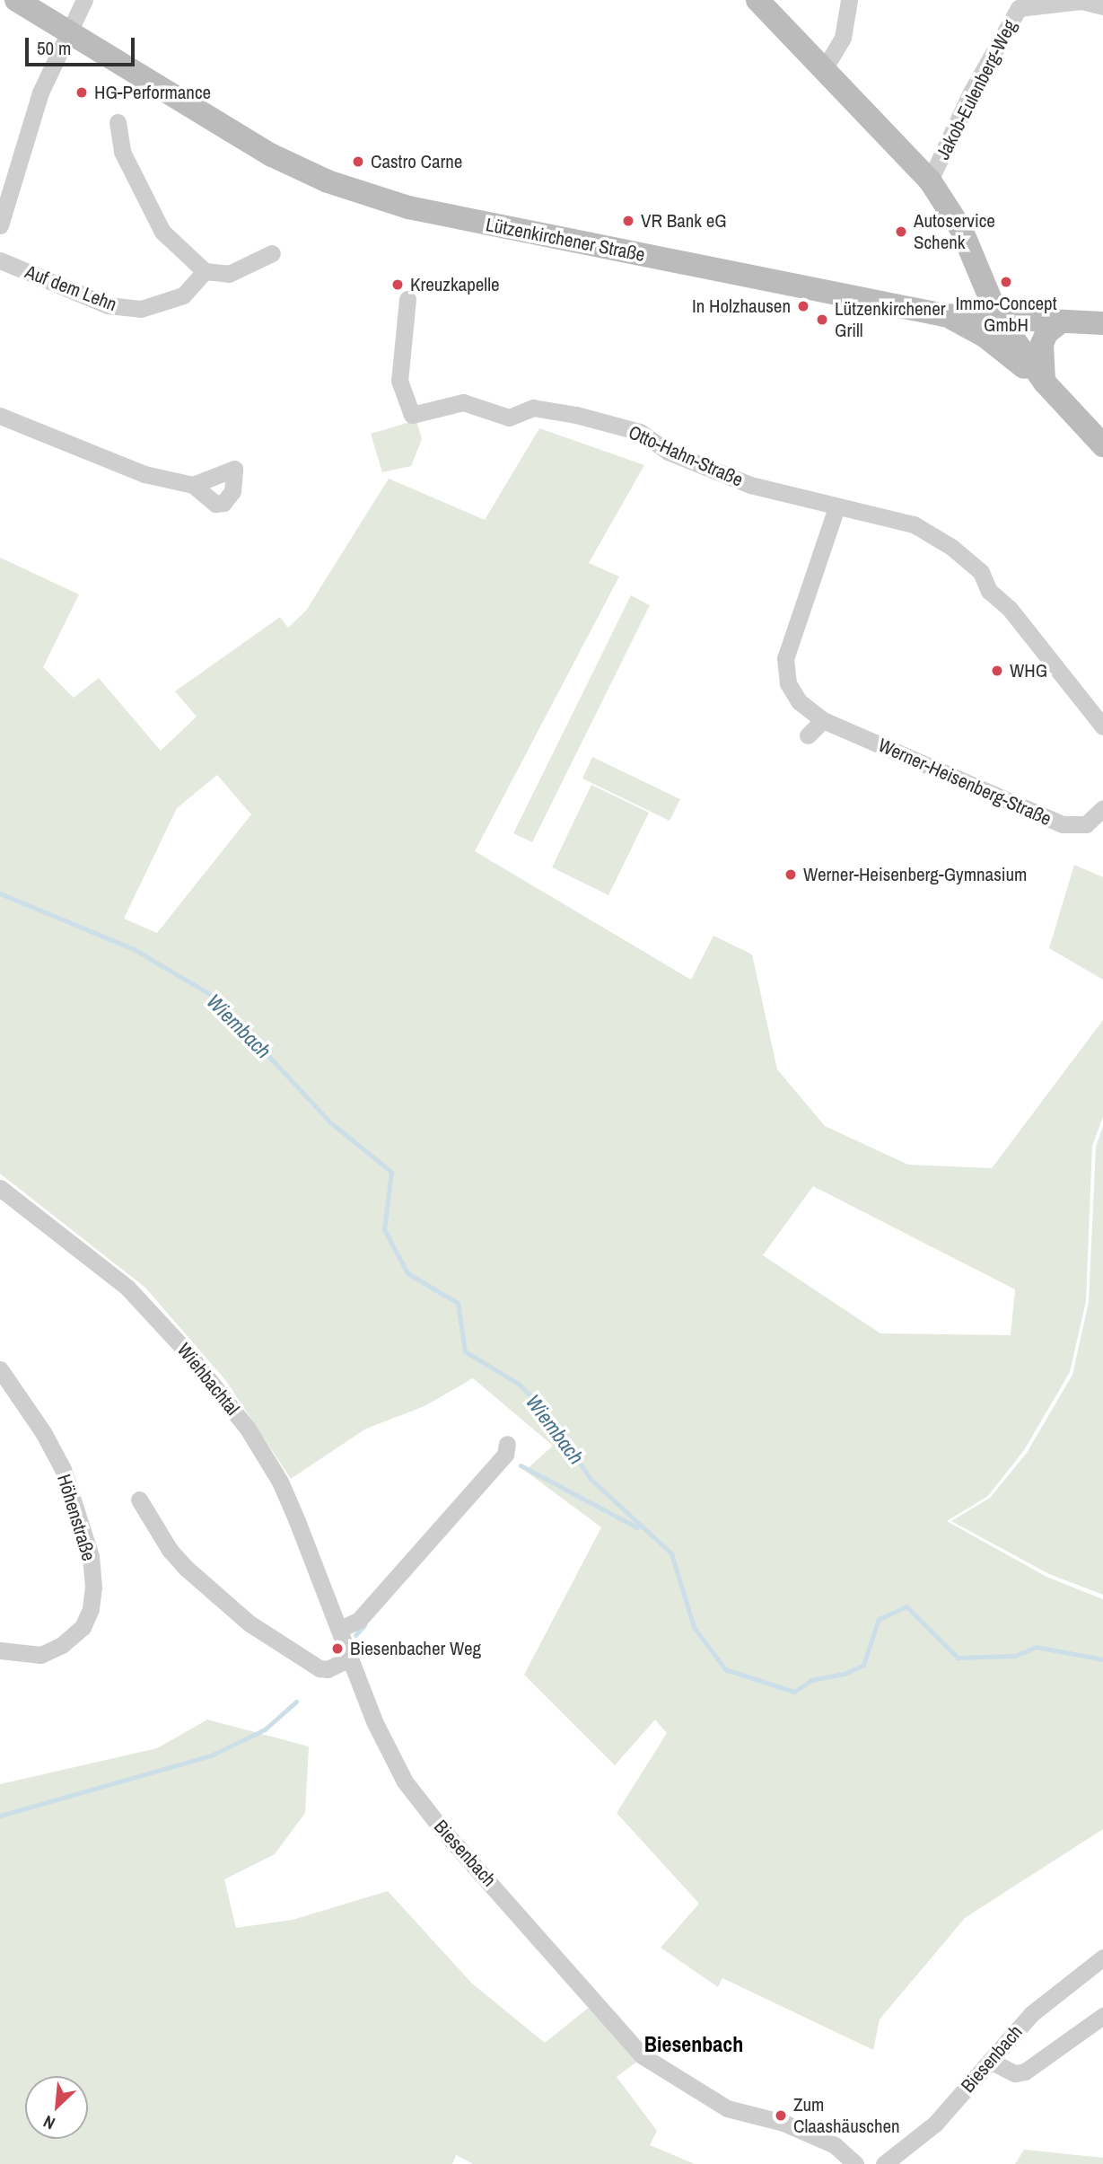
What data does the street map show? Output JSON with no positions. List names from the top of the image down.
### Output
{
  "streets": {
    "main road": ["Lützenkirchener Straße"],
    "street": [
      "Jakob-Eulenberg-Weg",
      "Auf dem Lehn",
      "Otto-Hahn-Straße",
      "Werner-Heisenberg-Straße",
      "Wiehbachtal",
      "Höhenstraße",
      "Biesenbach"
    ]
  },
  "crossings": [
    ["Otto-Hahn-Straße", "Werner-Heisenberg-Straße"],
    ["Wiehbachtal", "Biesenbach"]
  ],
  "districts": ["Biesenbach"],
  "water": ["Wiembach"],
  "places": [
    "HG-Performance",
    "Castro Carne",
    "VR Bank eG",
    "Autoservice Schenk",
    "Immo-Concept GmbH",
    "Kreuzkapelle",
    "In Holzhausen",
    "Lützenkirchener Grill",
    "WHG",
    "Werner-Heisenberg-Gymnasium",
    "Biesenbacher Weg",
    "Zum Claashäuschen"
  ],
  "scale_bar": "50 m",
  "north": "bottom left"
}
